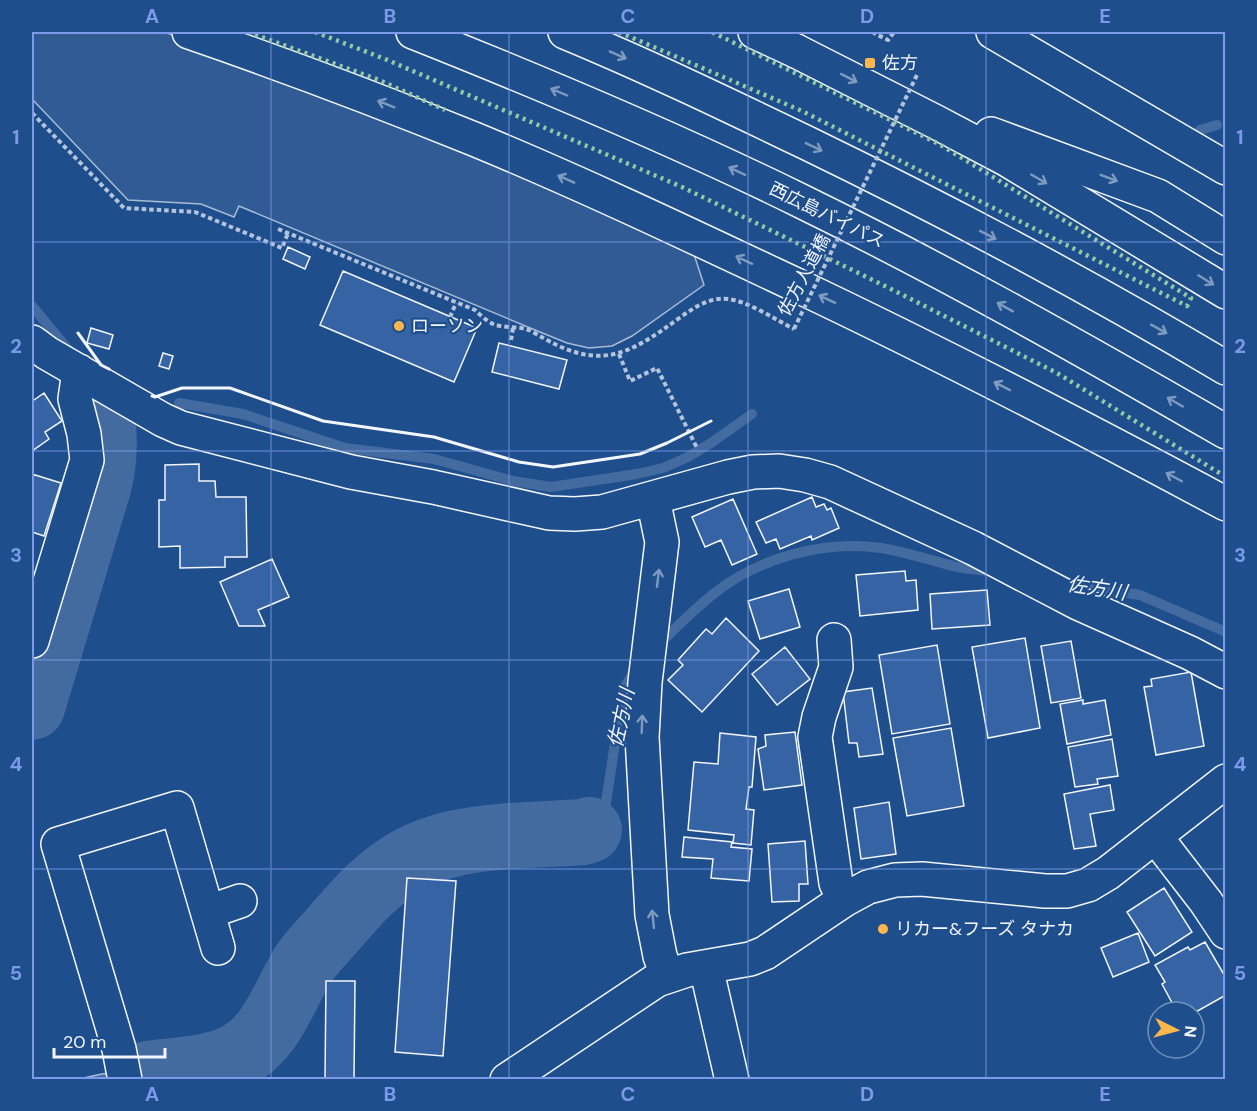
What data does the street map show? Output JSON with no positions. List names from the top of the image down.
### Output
{
  "streets": {
    "main road": ["西広島バイパス"],
    "path": ["佐方人道橋"]
  },
  "water": ["佐方川"],
  "places": {
    "transit": ["佐方"],
    "other": ["ローソン", "リカー&フーズ タナカ"]
  },
  "scale_bar": "20 m",
  "north": "right",
  "grid": {
    "columns": [
      "A",
      "B",
      "C",
      "D",
      "E"
    ],
    "rows": [
      "1",
      "2",
      "3",
      "4",
      "5"
    ]
  }
}
